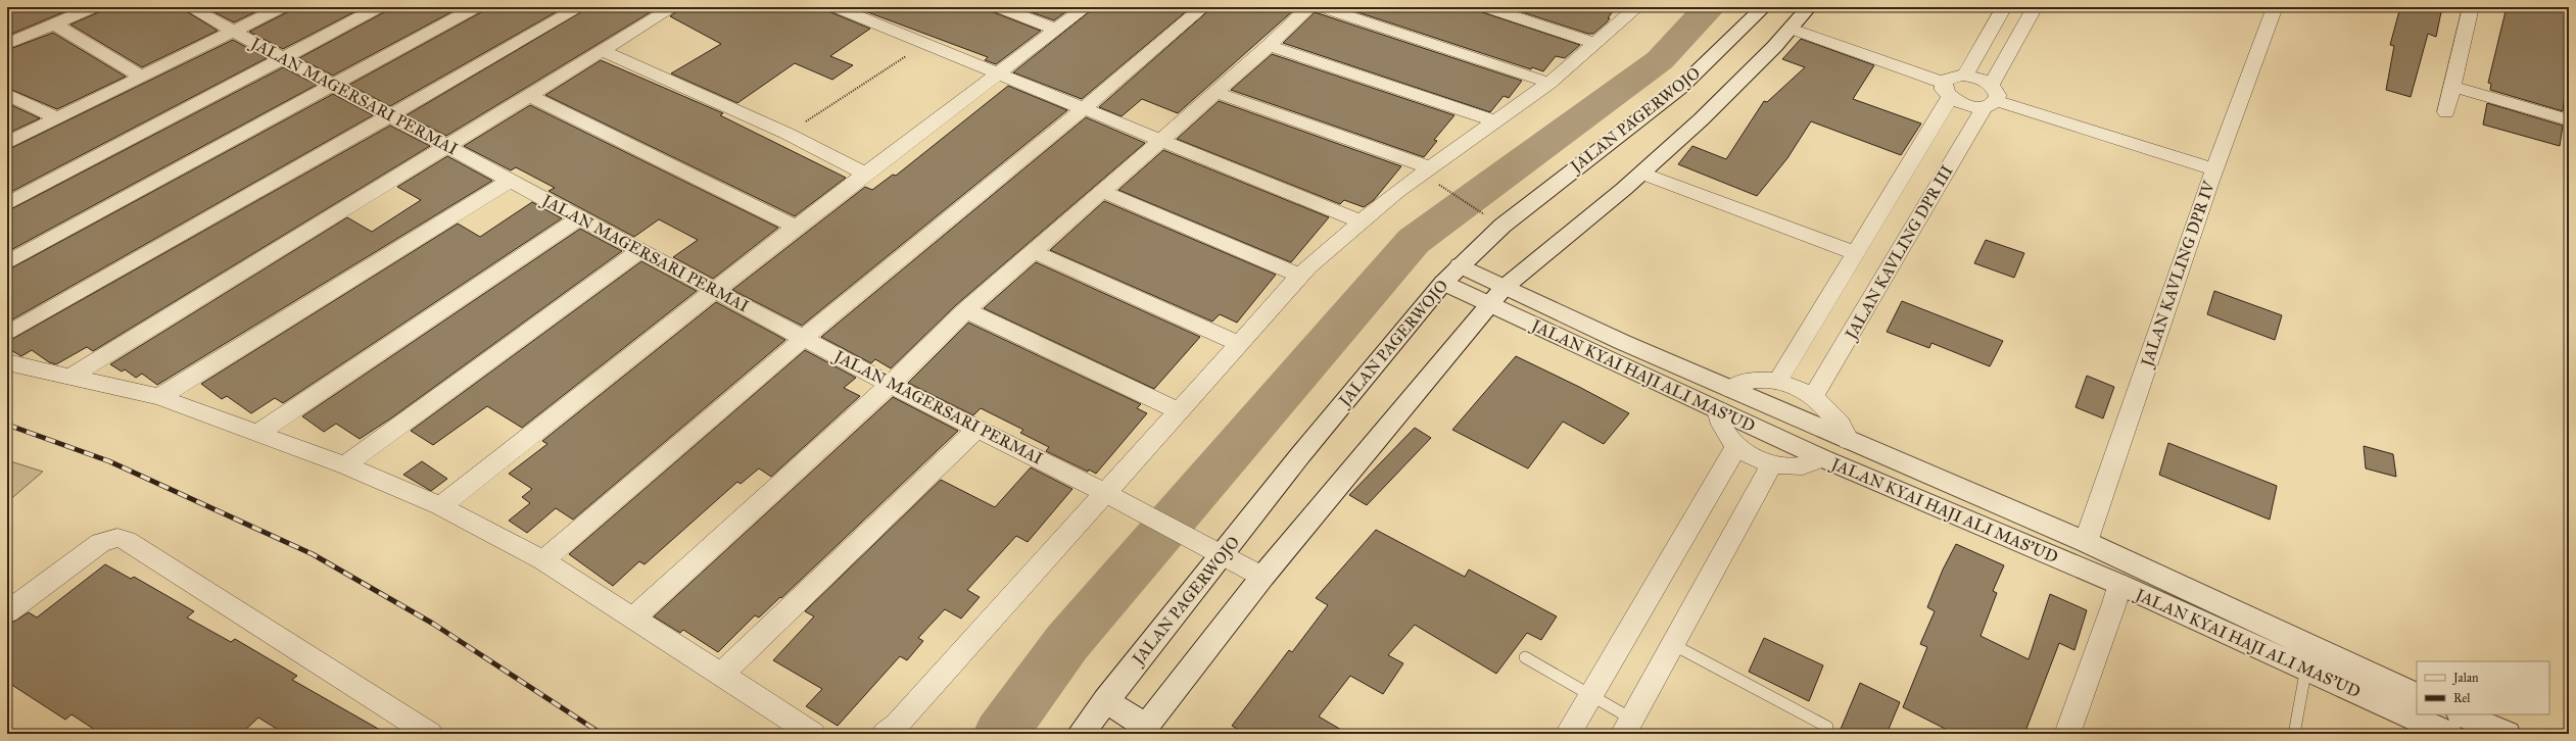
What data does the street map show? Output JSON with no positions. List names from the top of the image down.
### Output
{
  "streets": {
    "main road": ["JALAN PAGERWOJO", "JALAN KYAI HAJI ALI MAS'UD"],
    "street": ["JALAN MAGERSARI PERMAI", "JALAN KAVLING DPR III", "JALAN KAVLING DPR IV"]
  },
  "crossings": [
    ["JALAN MAGERSARI PERMAI", "JALAN PAGERWOJO"],
    ["JALAN PAGERWOJO", "JALAN KYAI HAJI ALI MAS'UD"],
    ["JALAN KAVLING DPR IV", "JALAN KYAI HAJI ALI MAS'UD"]
  ],
  "legend": ["Jalan", "Rel"]
}
